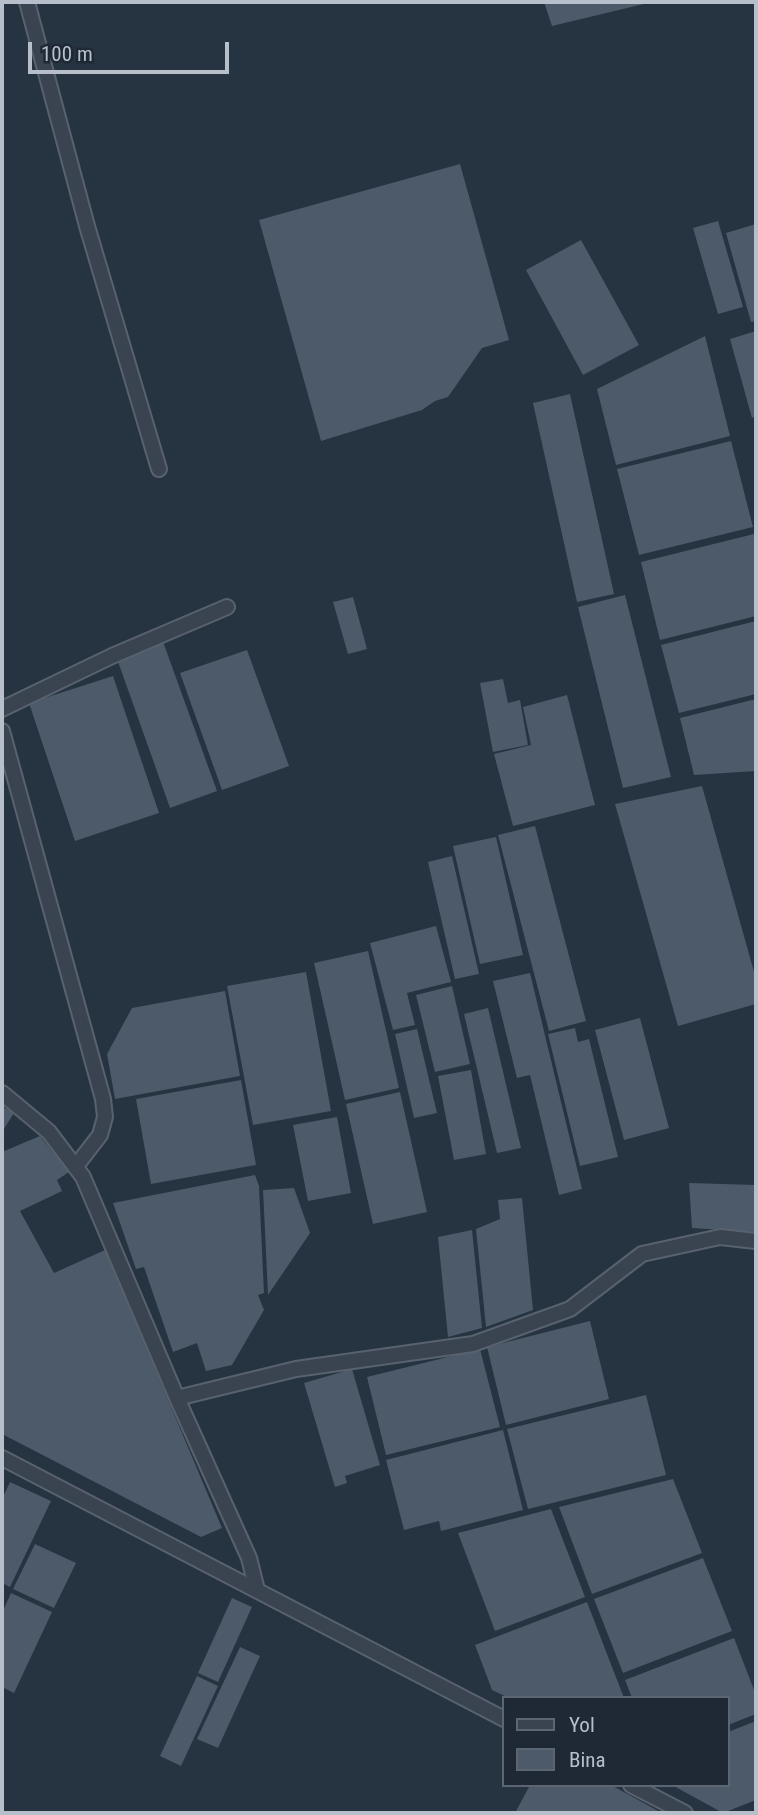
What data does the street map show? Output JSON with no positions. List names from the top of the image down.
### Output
{
  "legend": ["Yol", "Bina"],
  "scale_bar": "100 m"
}
